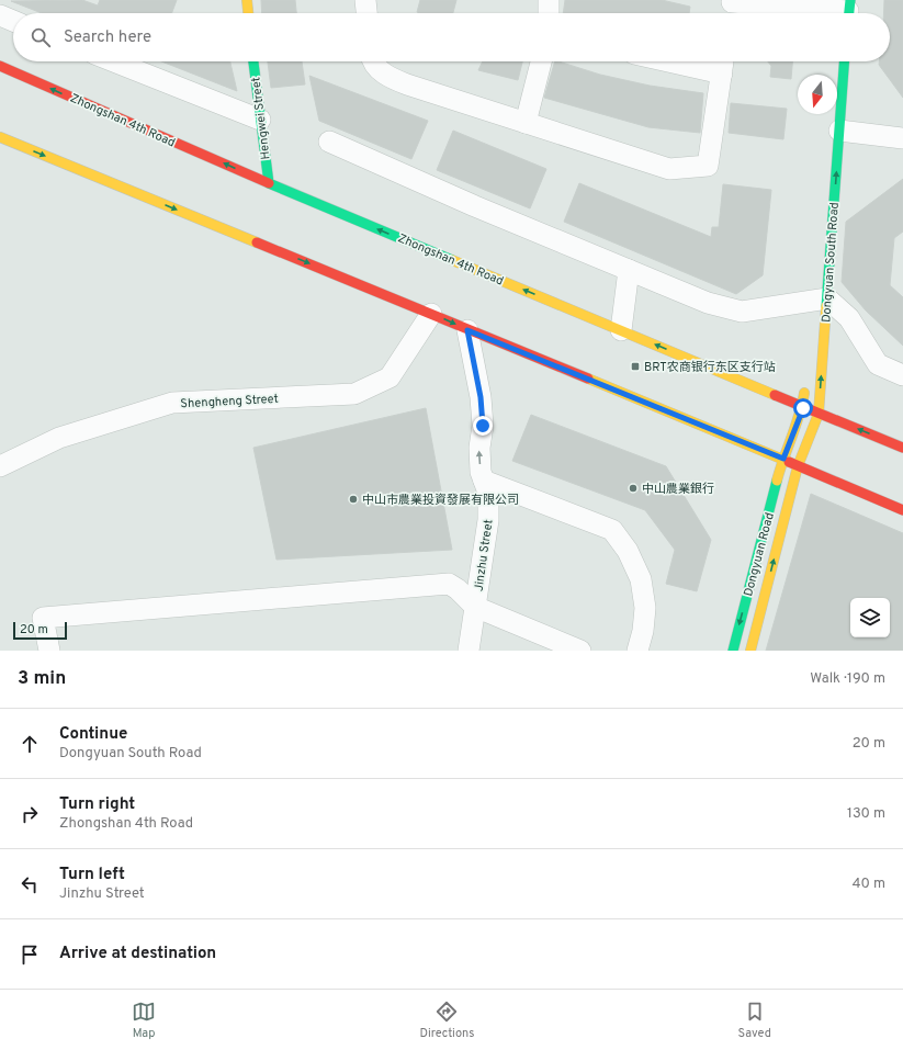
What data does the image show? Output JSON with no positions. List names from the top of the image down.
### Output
{
  "streets": {
    "main road": [
      "Hengwei Street",
      "Zhongshan 4th Road",
      "Dongyuan South Road",
      "Dongyuan Road"
    ],
    "street": ["Shengheng Street", "Jinzhu Street"]
  },
  "crossings": [
    ["Hengwei Street", "Zhongshan 4th Road"],
    ["Zhongshan 4th Road", "Dongyuan South Road"],
    ["Dongyuan South Road", "Dongyuan Road"]
  ],
  "one_way": ["Dongyuan South Road", "Jinzhu Street"],
  "places": {
    "transit": ["BRT农商银行东区支行站"],
    "other": ["中山農業銀行", "中山市農業投資發展有限公司"]
  },
  "scale_bar": "20 m",
  "north": "bottom",
  "page": {
    "search": "Search here",
    "scale": "20 m",
    "heading": ["3 min", "Walk · 190 m"],
    "list": [
      ["Continue", "Dongyuan South Road", "20 m"],
      ["Turn right", "Zhongshan 4th Road", "130 m"],
      ["Turn left", "Jinzhu Street", "40 m"],
      "Arrive at destination"
    ],
    "nav": ["Map", "Directions", "Saved"]
  }
}
